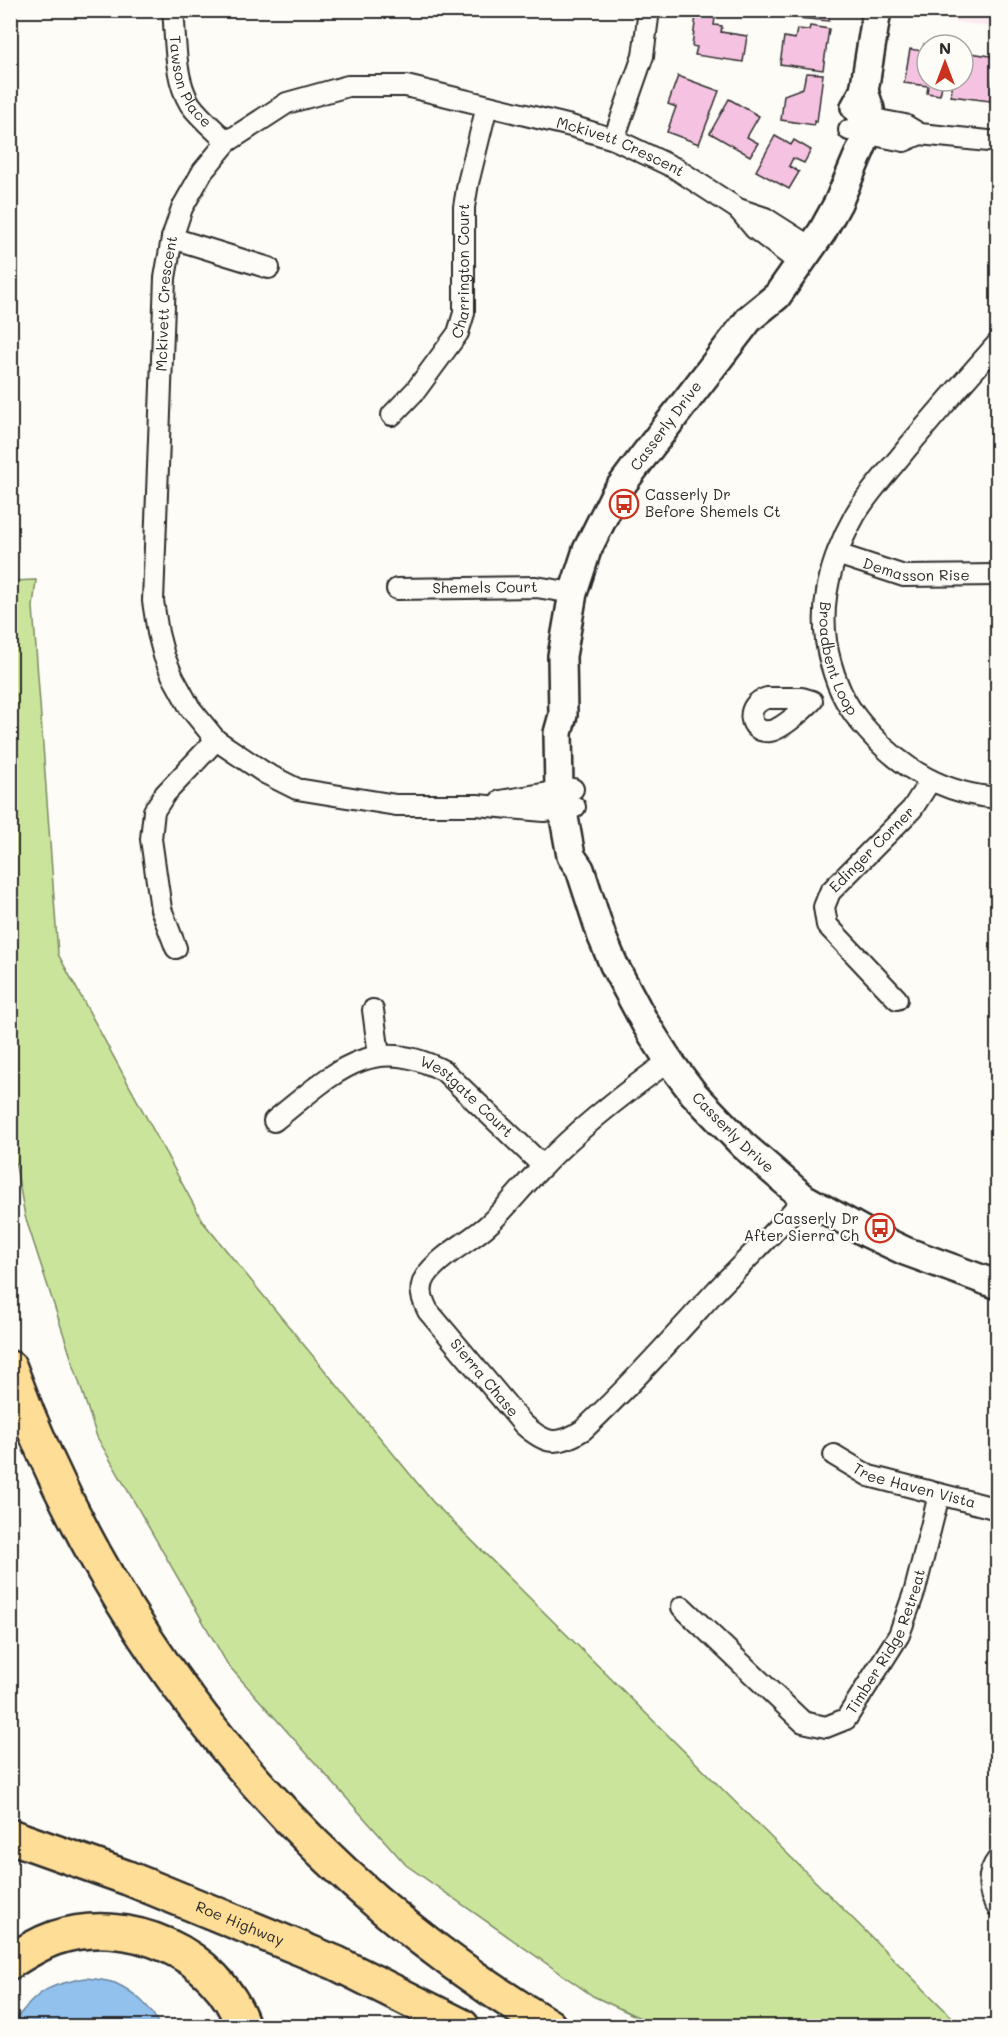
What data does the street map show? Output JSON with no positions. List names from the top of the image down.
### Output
{
  "streets": {
    "highway": ["Roe Highway"],
    "street": [
      "Tawson Place",
      "Mckivett Crescent",
      "Charrington Court",
      "Casserly Drive",
      "Demasson Rise",
      "Shemels Court",
      "Broadbent Loop",
      "Edinger Corner",
      "Westgate Court",
      "Sierra Chase",
      "Tree Haven Vista",
      "Timber Ridge Retreat"
    ]
  },
  "crossings": [
    ["Tawson Place", "Mckivett Crescent"],
    ["Mckivett Crescent", "Charrington Court"],
    ["Mckivett Crescent", "Casserly Drive"],
    ["Casserly Drive", "Shemels Court"],
    ["Casserly Drive", "Sierra Chase"],
    ["Demasson Rise", "Broadbent Loop"],
    ["Broadbent Loop", "Edinger Corner"],
    ["Westgate Court", "Sierra Chase"],
    ["Tree Haven Vista", "Timber Ridge Retreat"]
  ],
  "places": {
    "bus stop": ["Casserly Dr Before Shemels Ct", "Casserly Dr After Sierra Ch"]
  },
  "north": "top"
}
